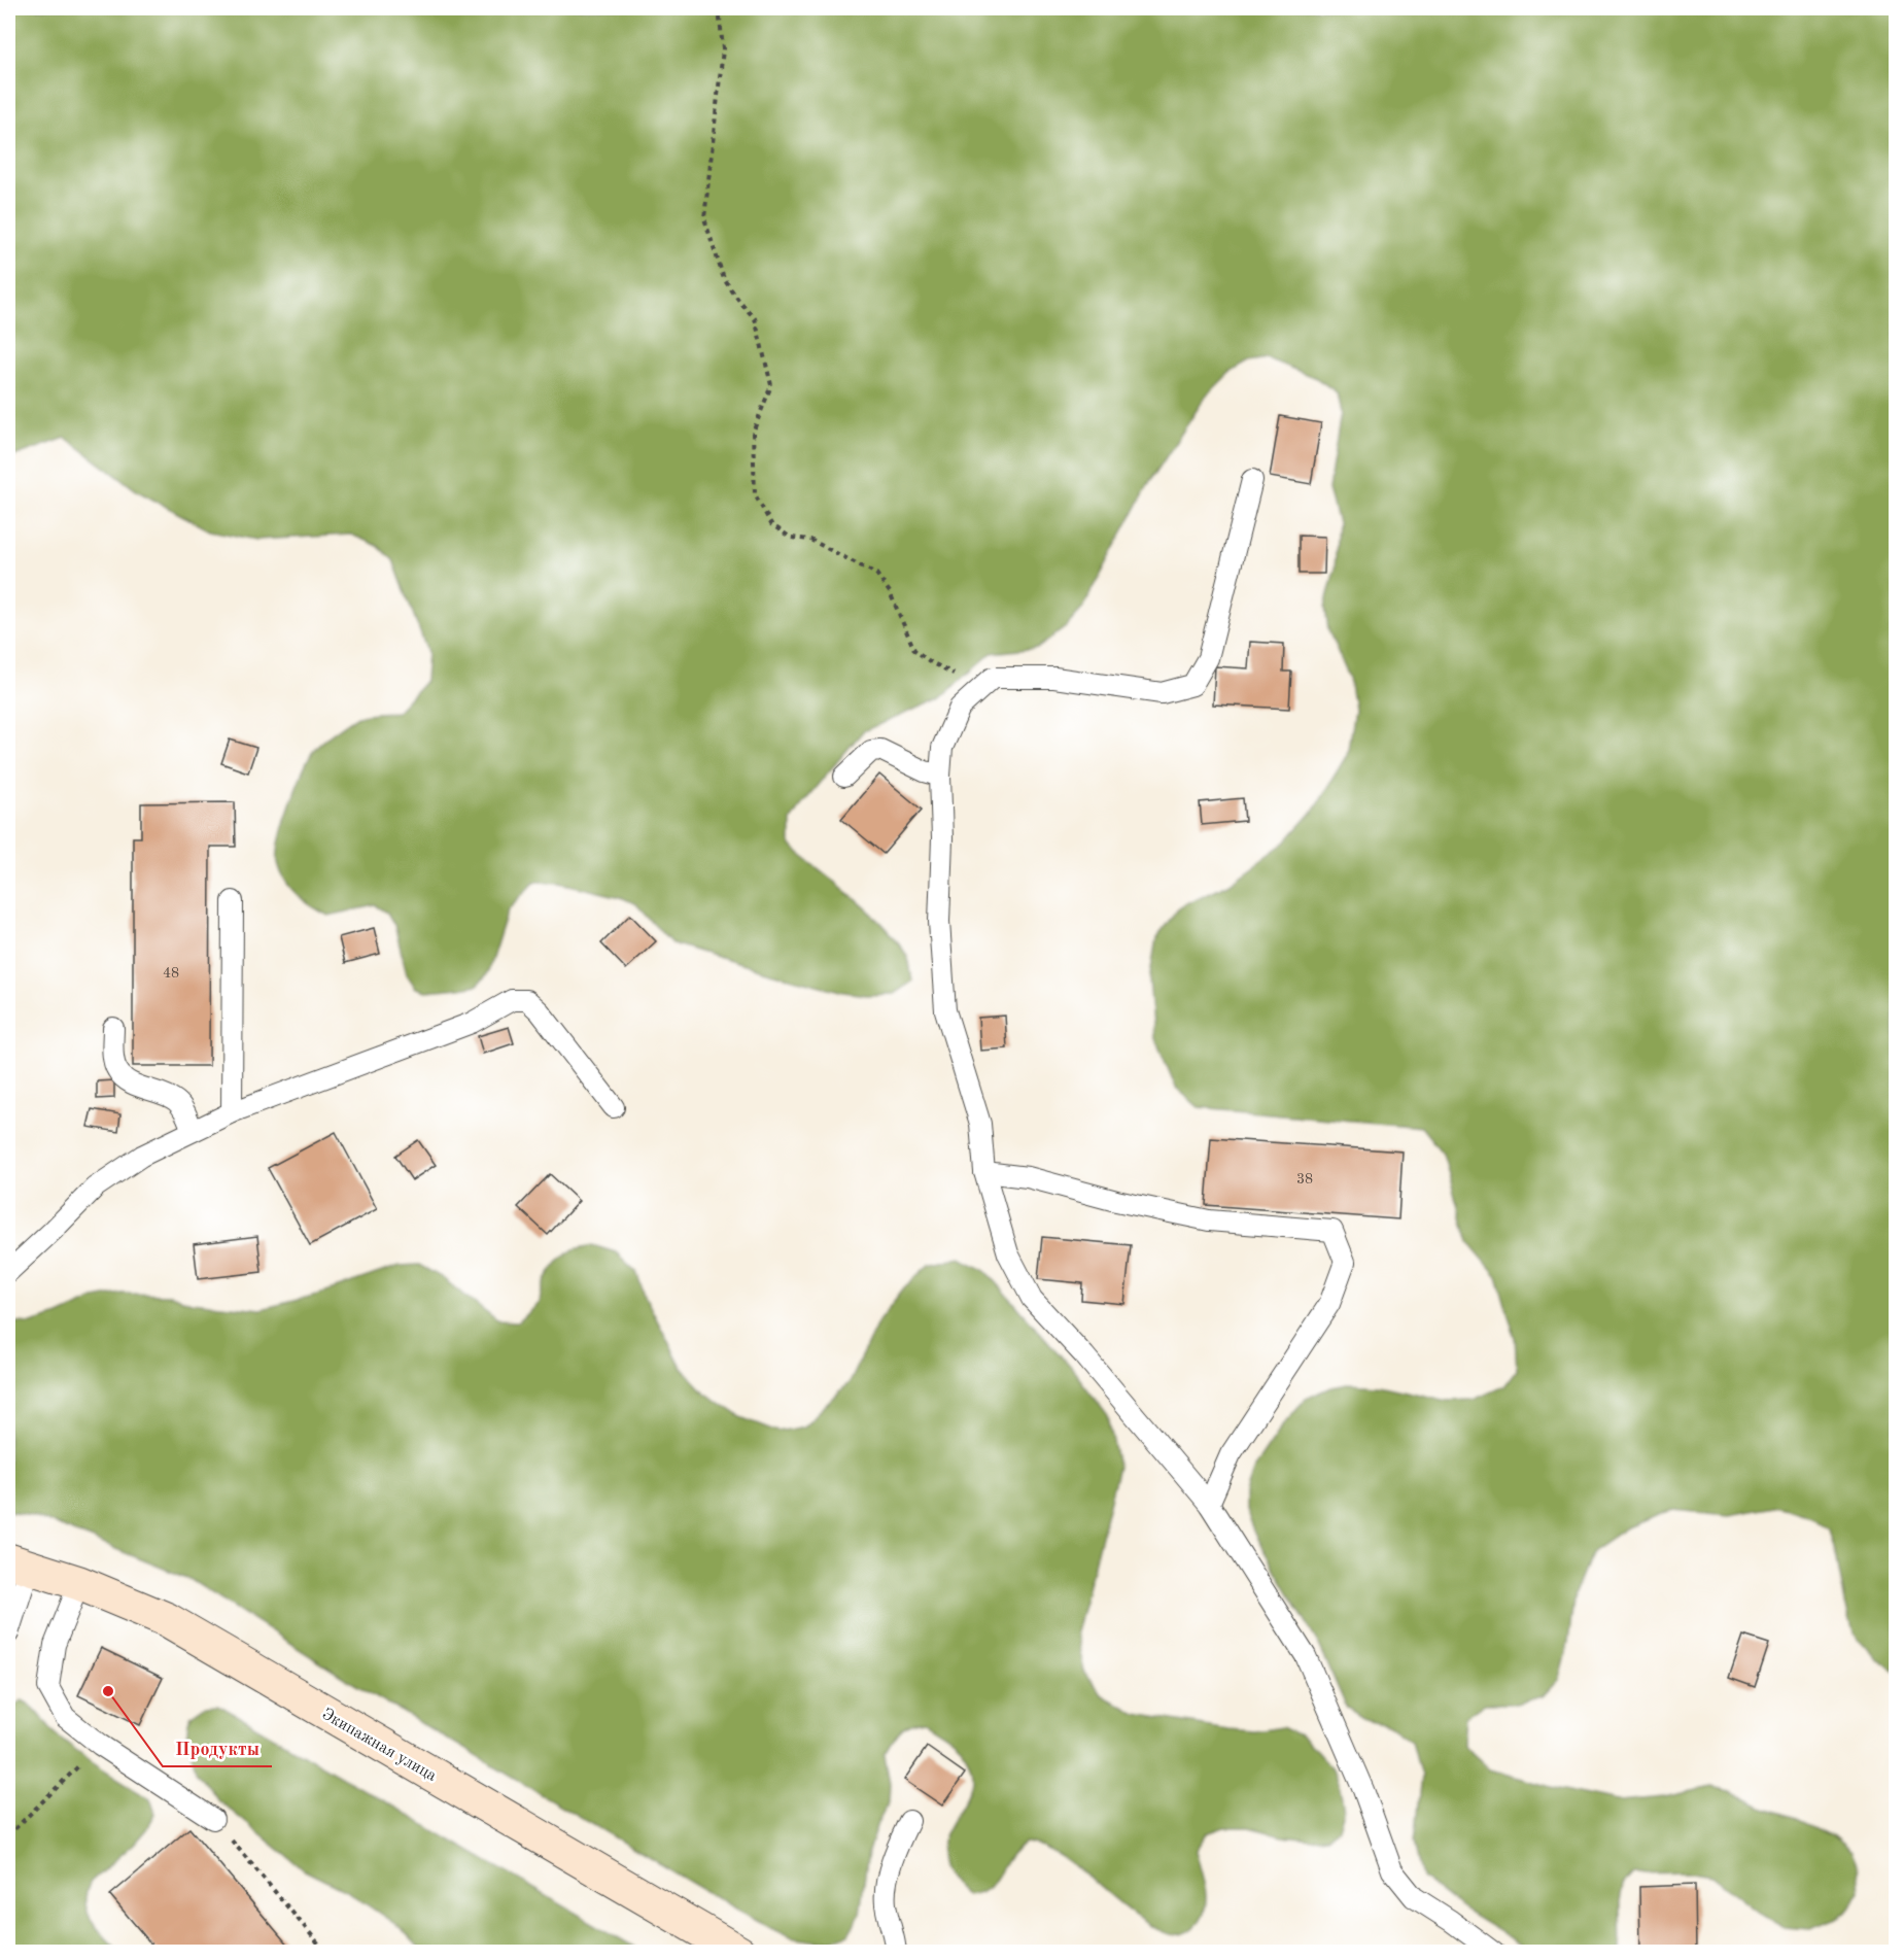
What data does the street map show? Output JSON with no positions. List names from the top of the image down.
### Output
{
  "streets": {
    "main road": ["Экипажная улица"]
  },
  "places": ["Продукты"],
  "house_numbers": ["48", "38"]
}
